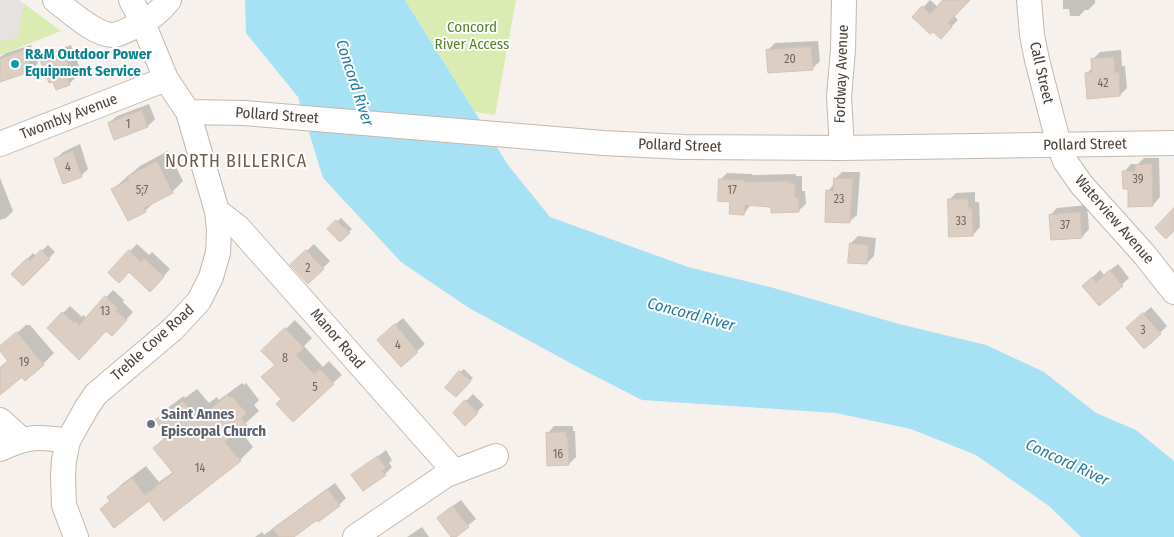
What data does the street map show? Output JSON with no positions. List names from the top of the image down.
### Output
{
  "streets": {
    "street": [
      "Call Street",
      "Fordway Avenue",
      "Pollard Street",
      "Twombly Avenue",
      "Waterview Avenue",
      "Manor Road",
      "Treble Cove Road"
    ]
  },
  "crossings": [
    ["Call Street", "Pollard Street"],
    ["Call Street", "Waterview Avenue"],
    ["Fordway Avenue", "Pollard Street"],
    ["Pollard Street", "Waterview Avenue"],
    ["Pollard Street", "Treble Cove Road"],
    ["Twombly Avenue", "Treble Cove Road"],
    ["Manor Road", "Treble Cove Road"]
  ],
  "districts": ["NORTH BILLERICA"],
  "water": ["Concord River"],
  "parks": ["Concord River Access"],
  "places": ["R&M Outdoor Power Equipment Service", "Saint Annes Episcopal Church"],
  "house_numbers": [
    "20",
    "42",
    "1",
    "4",
    "39",
    "5;7",
    "17",
    "23",
    "33",
    "37",
    "2",
    "13",
    "3",
    "4",
    "8",
    "19",
    "5",
    "16",
    "14"
  ]
}
